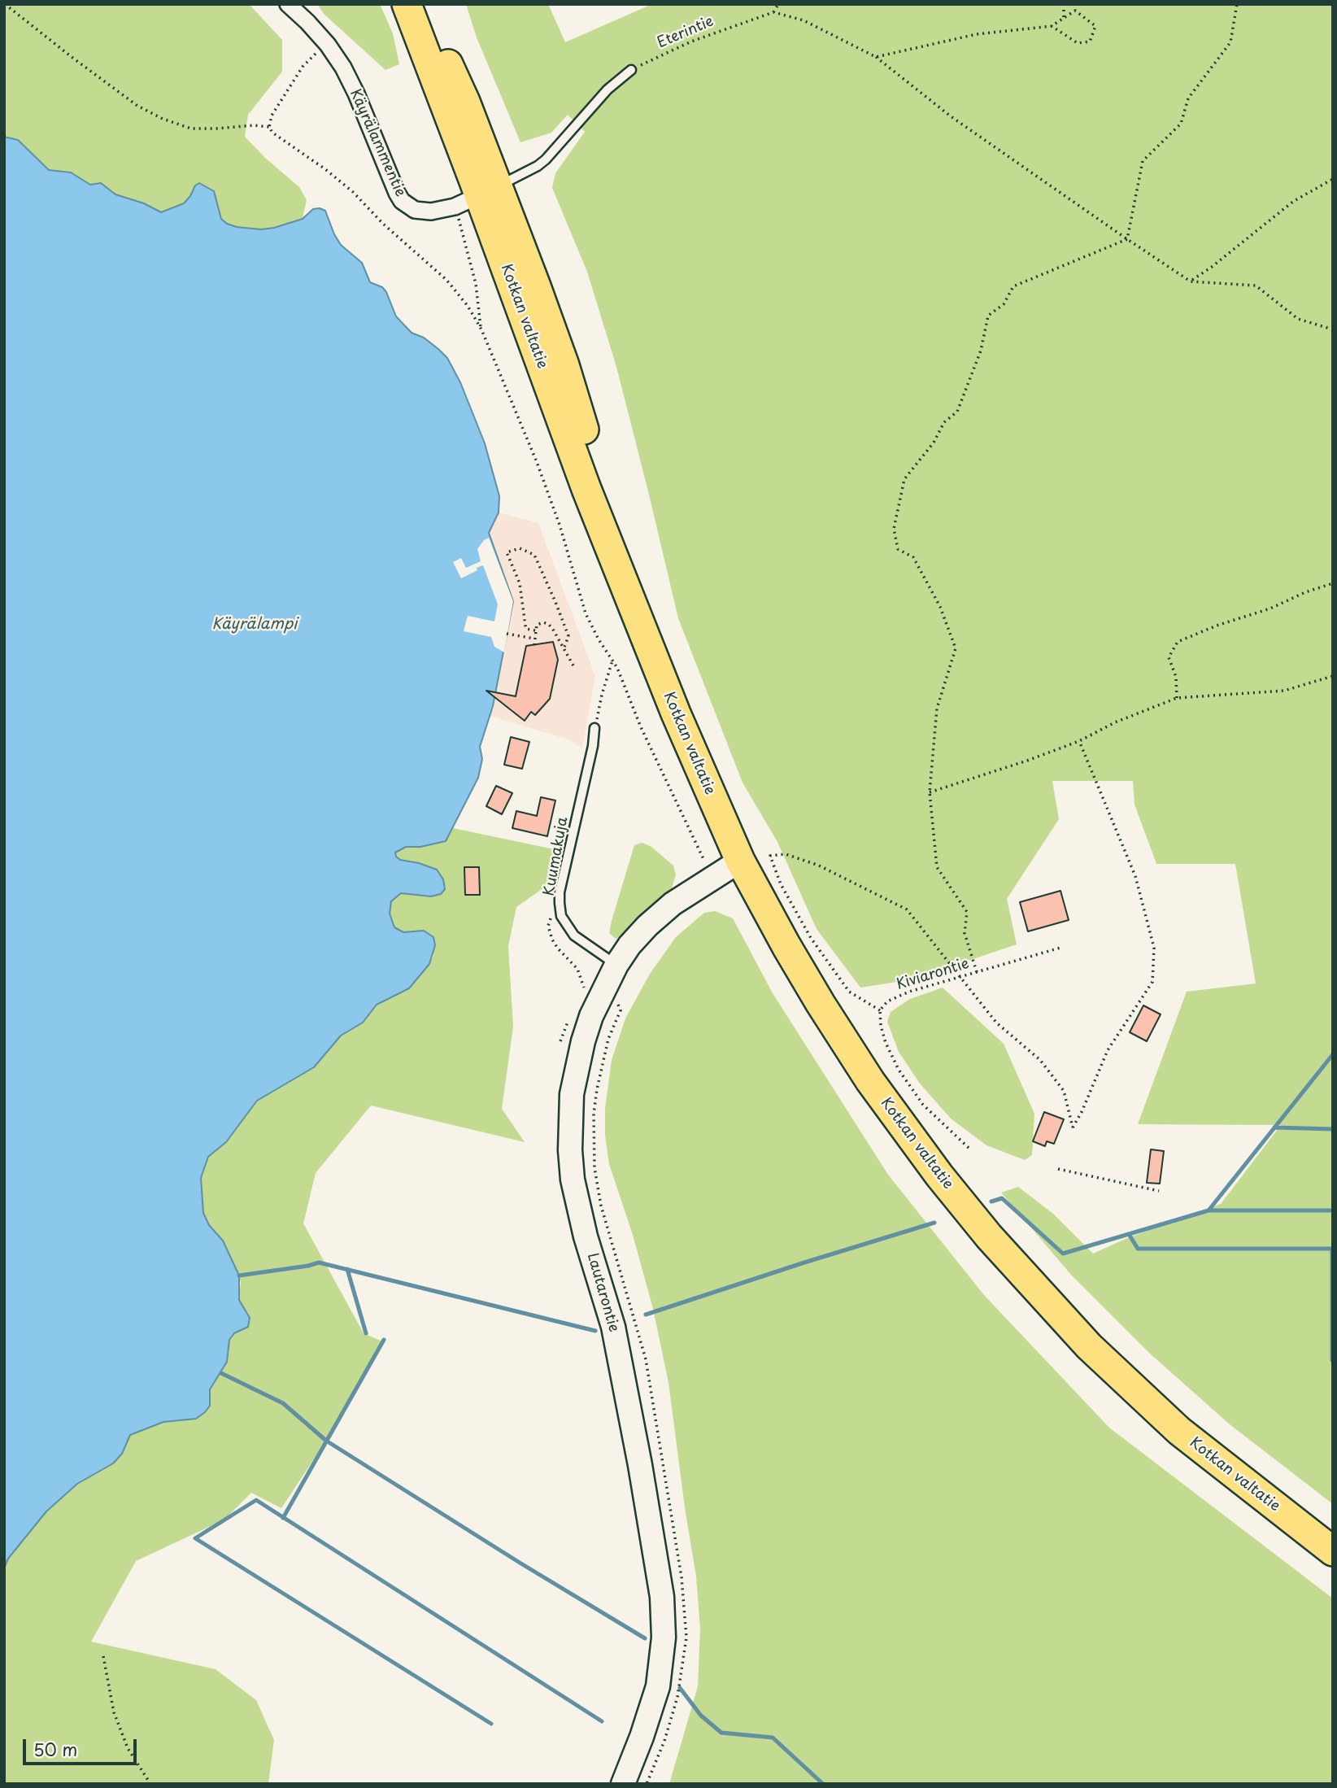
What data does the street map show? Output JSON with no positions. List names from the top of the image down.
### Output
{
  "streets": {
    "highway": ["Kotkan valtatie"],
    "street": ["Käyrälammentie", "Lautarontie"],
    "lane": ["Kuumakuja"],
    "path": ["Eterintie", "Kiviarontie"]
  },
  "crossings": [
    ["Käyrälammentie", "Kotkan valtatie"],
    ["Kotkan valtatie", "Lautarontie"],
    ["Kuumakuja", "Lautarontie"]
  ],
  "water": ["Käyrälampi"],
  "scale_bar": "50 m"
}
